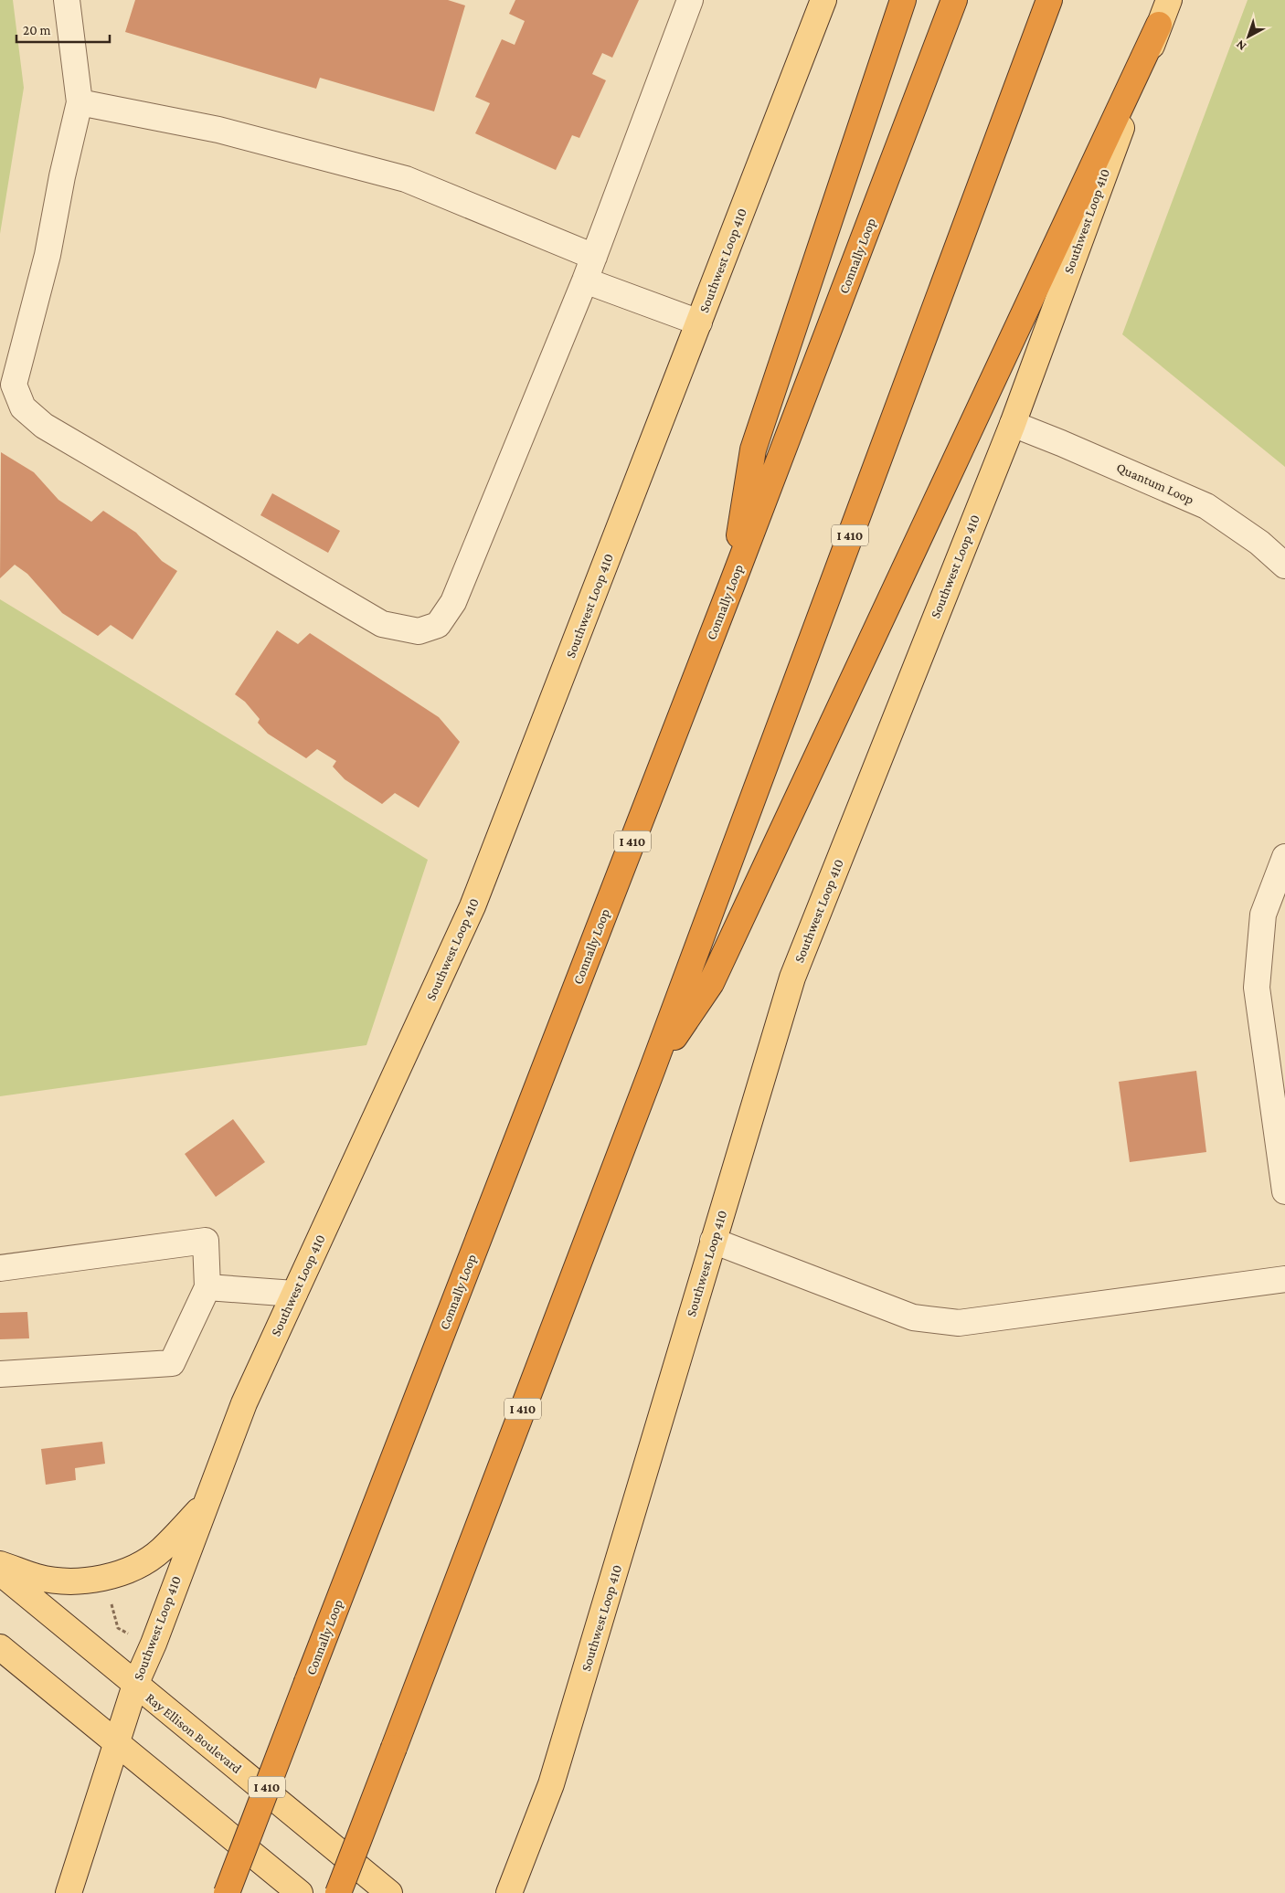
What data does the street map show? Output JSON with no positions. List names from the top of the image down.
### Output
{
  "streets": {
    "highway": ["Connally Loop", "I 410"],
    "main road": ["Southwest Loop 410", "Ray Ellison Boulevard"],
    "street": ["Quantum Loop"]
  },
  "crossings": [
    ["Southwest Loop 410", "Quantum Loop"],
    ["Southwest Loop 410", "Ray Ellison Boulevard"]
  ],
  "scale_bar": "20 m",
  "north": "bottom left"
}
